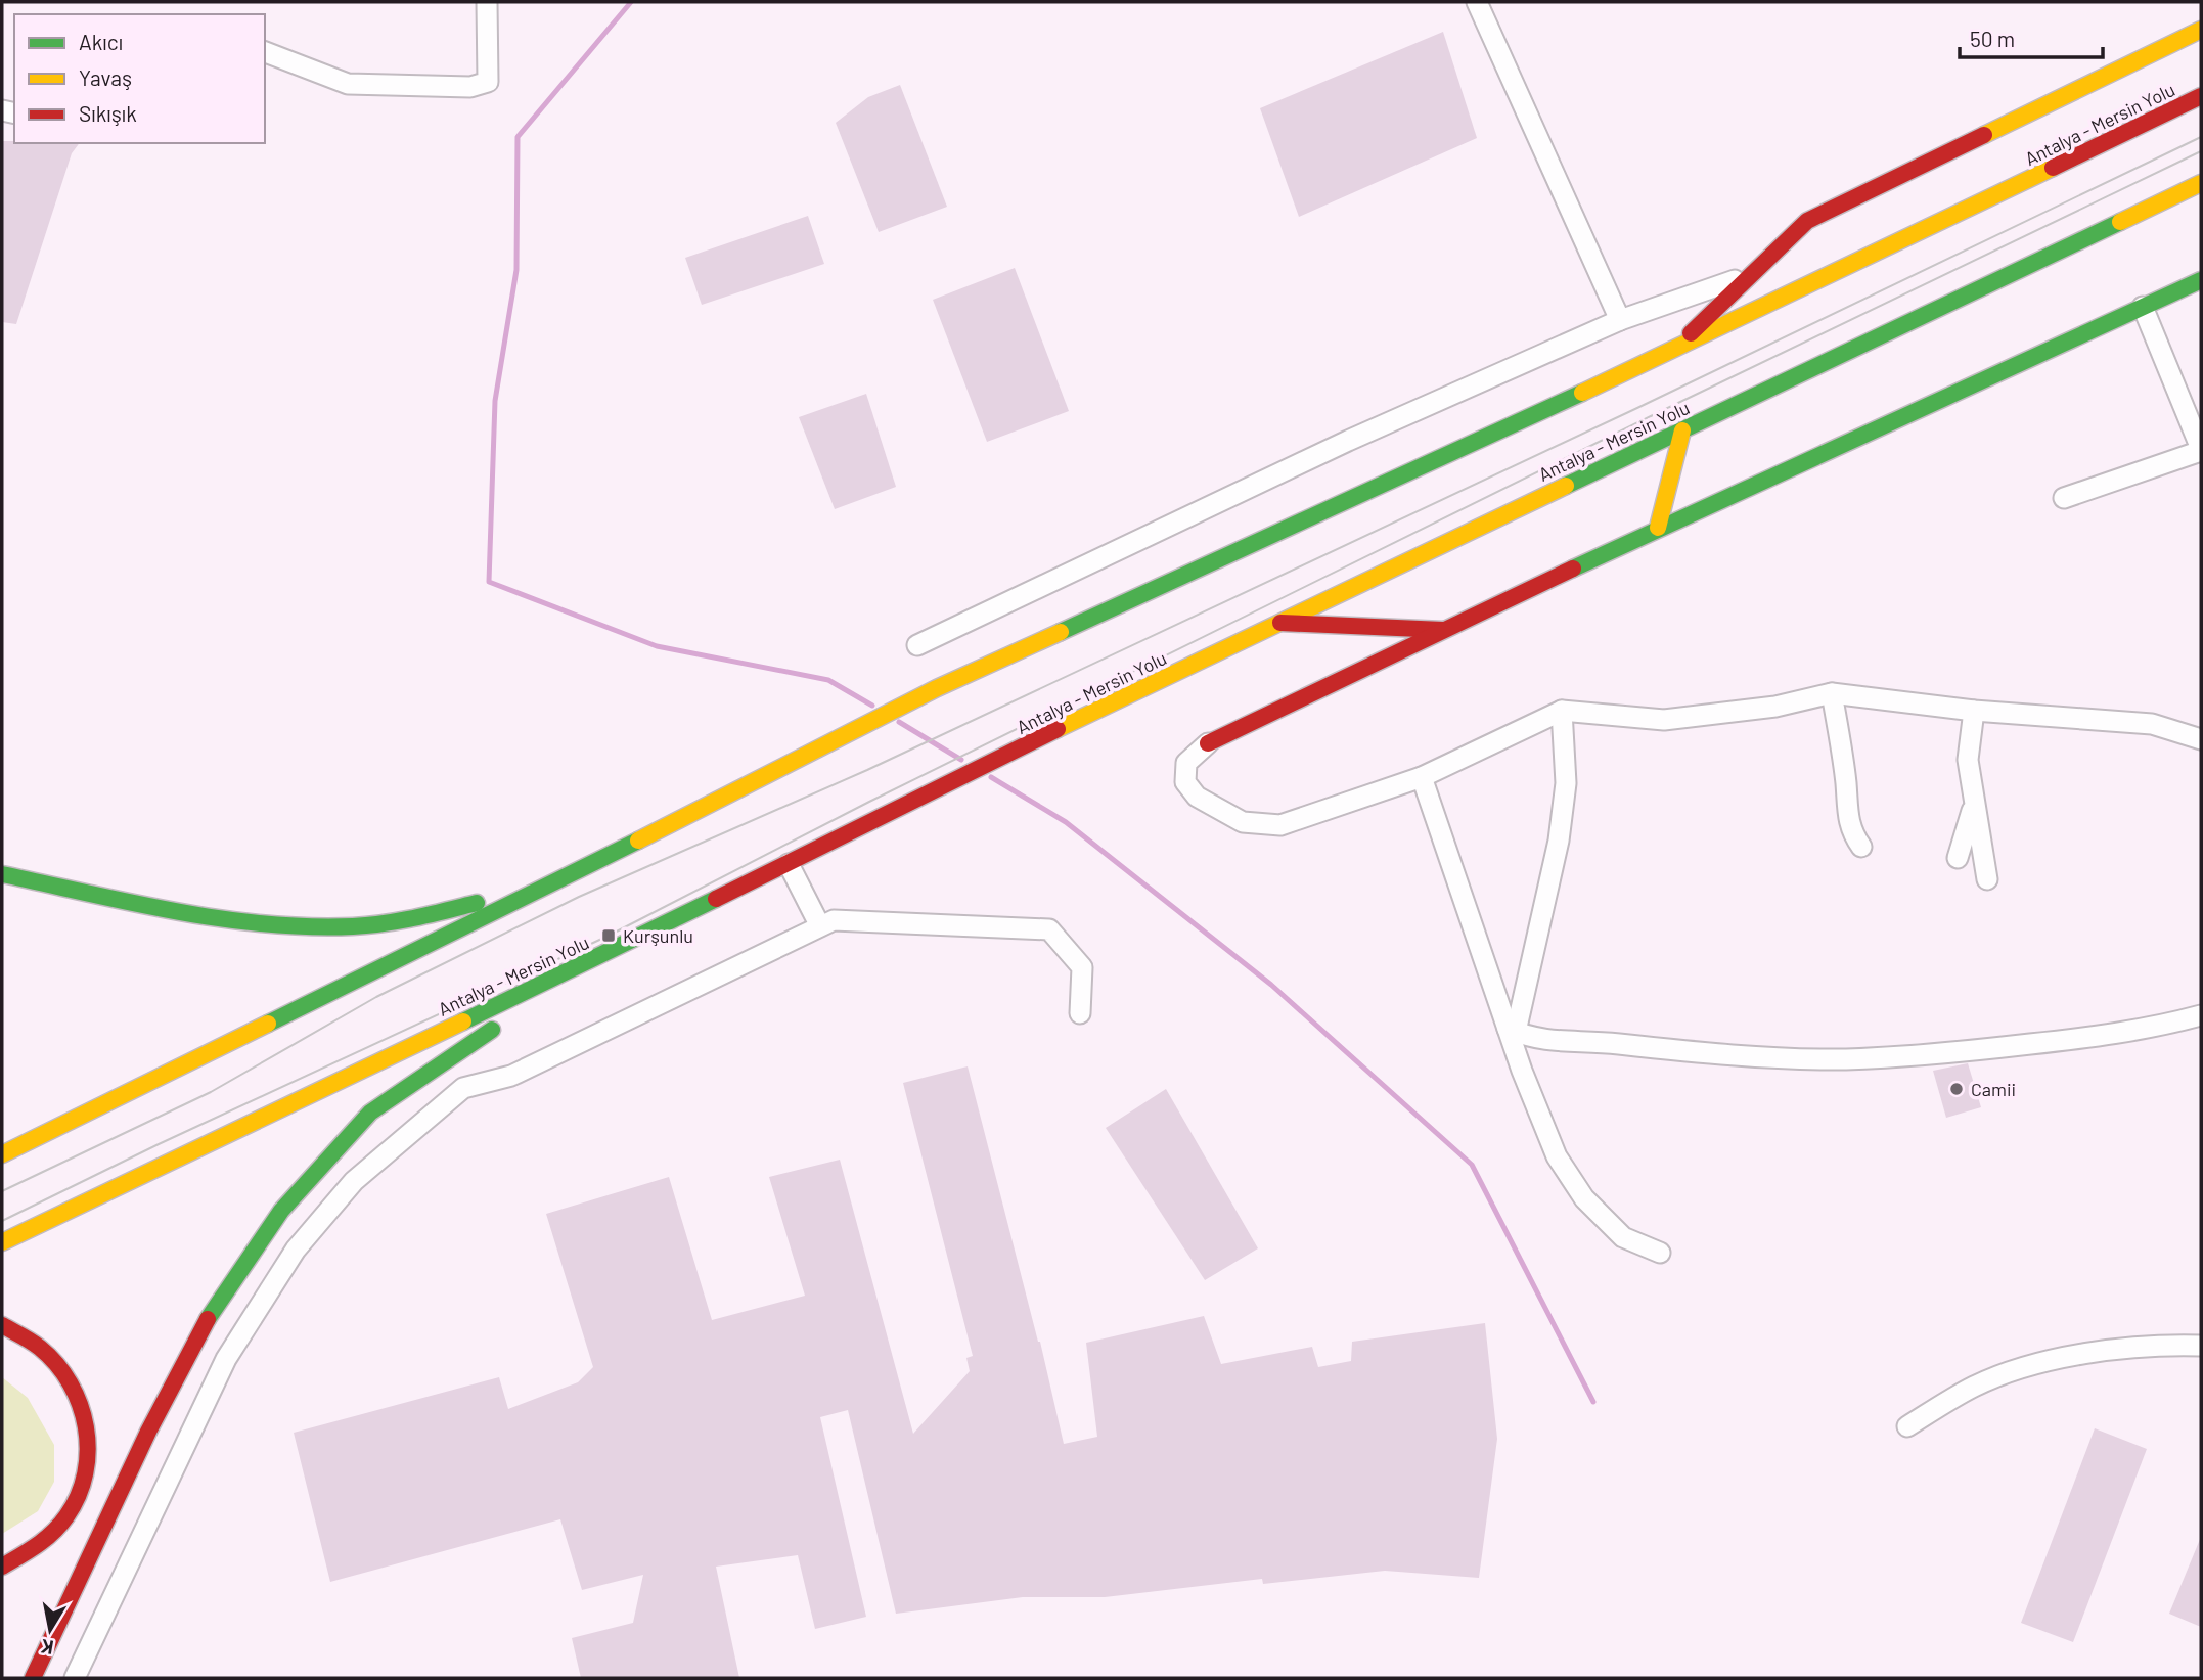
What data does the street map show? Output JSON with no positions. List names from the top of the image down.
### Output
{
  "streets": {
    "main road": ["Antalya - Mersin Yolu"]
  },
  "places": {
    "transit": ["Kurşunlu"],
    "other": ["Camii"]
  },
  "legend": ["Akıcı", "Yavaş", "Sıkışık"],
  "scale_bar": "50 m",
  "north": "bottom"
}
